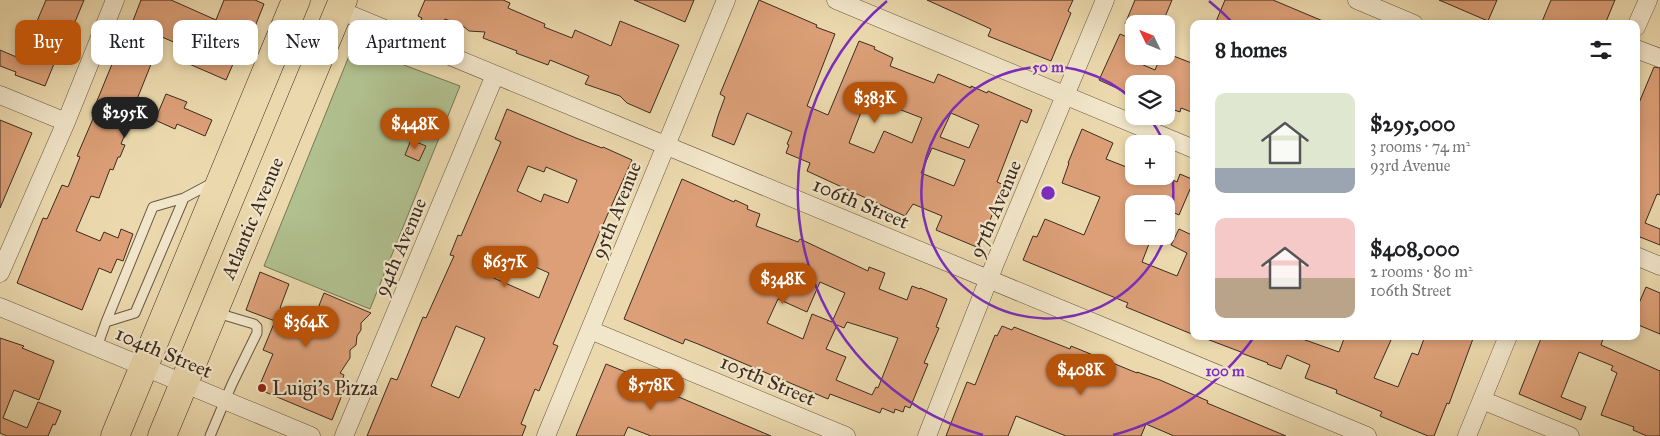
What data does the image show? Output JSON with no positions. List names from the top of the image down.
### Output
{
  "streets": {
    "main road": ["Atlantic Avenue"],
    "street": [
      "106th Street",
      "97th Avenue",
      "95th Avenue",
      "94th Avenue",
      "104th Street",
      "105th Street"
    ]
  },
  "crossings": [
    ["106th Street", "97th Avenue"],
    ["106th Street", "95th Avenue"],
    ["106th Street", "Atlantic Avenue"],
    ["106th Street", "94th Avenue"],
    ["95th Avenue", "105th Street"],
    ["Atlantic Avenue", "104th Street"]
  ],
  "places": ["Luigi's Pizza"],
  "north": "top left",
  "page": {
    "map_buttons": ["+", "−"],
    "chip": [
      "Buy",
      "Rent",
      "Filters",
      "New",
      "Apartment"
    ],
    "heading": "8 homes",
    "list": [
      {
        "name": "$295,000",
        "note": "3 rooms · 74 m² · 93rd Avenue"
      },
      {
        "name": "$408,000",
        "note": "2 rooms · 80 m² · 106th Street"
      }
    ],
    "price": [
      "$383K",
      "$295K",
      "$448K",
      "$637K",
      "$348K",
      "$364K",
      "$408K",
      "$578K"
    ]
  },
  "rings": ["50 m", "100 m"]
}
